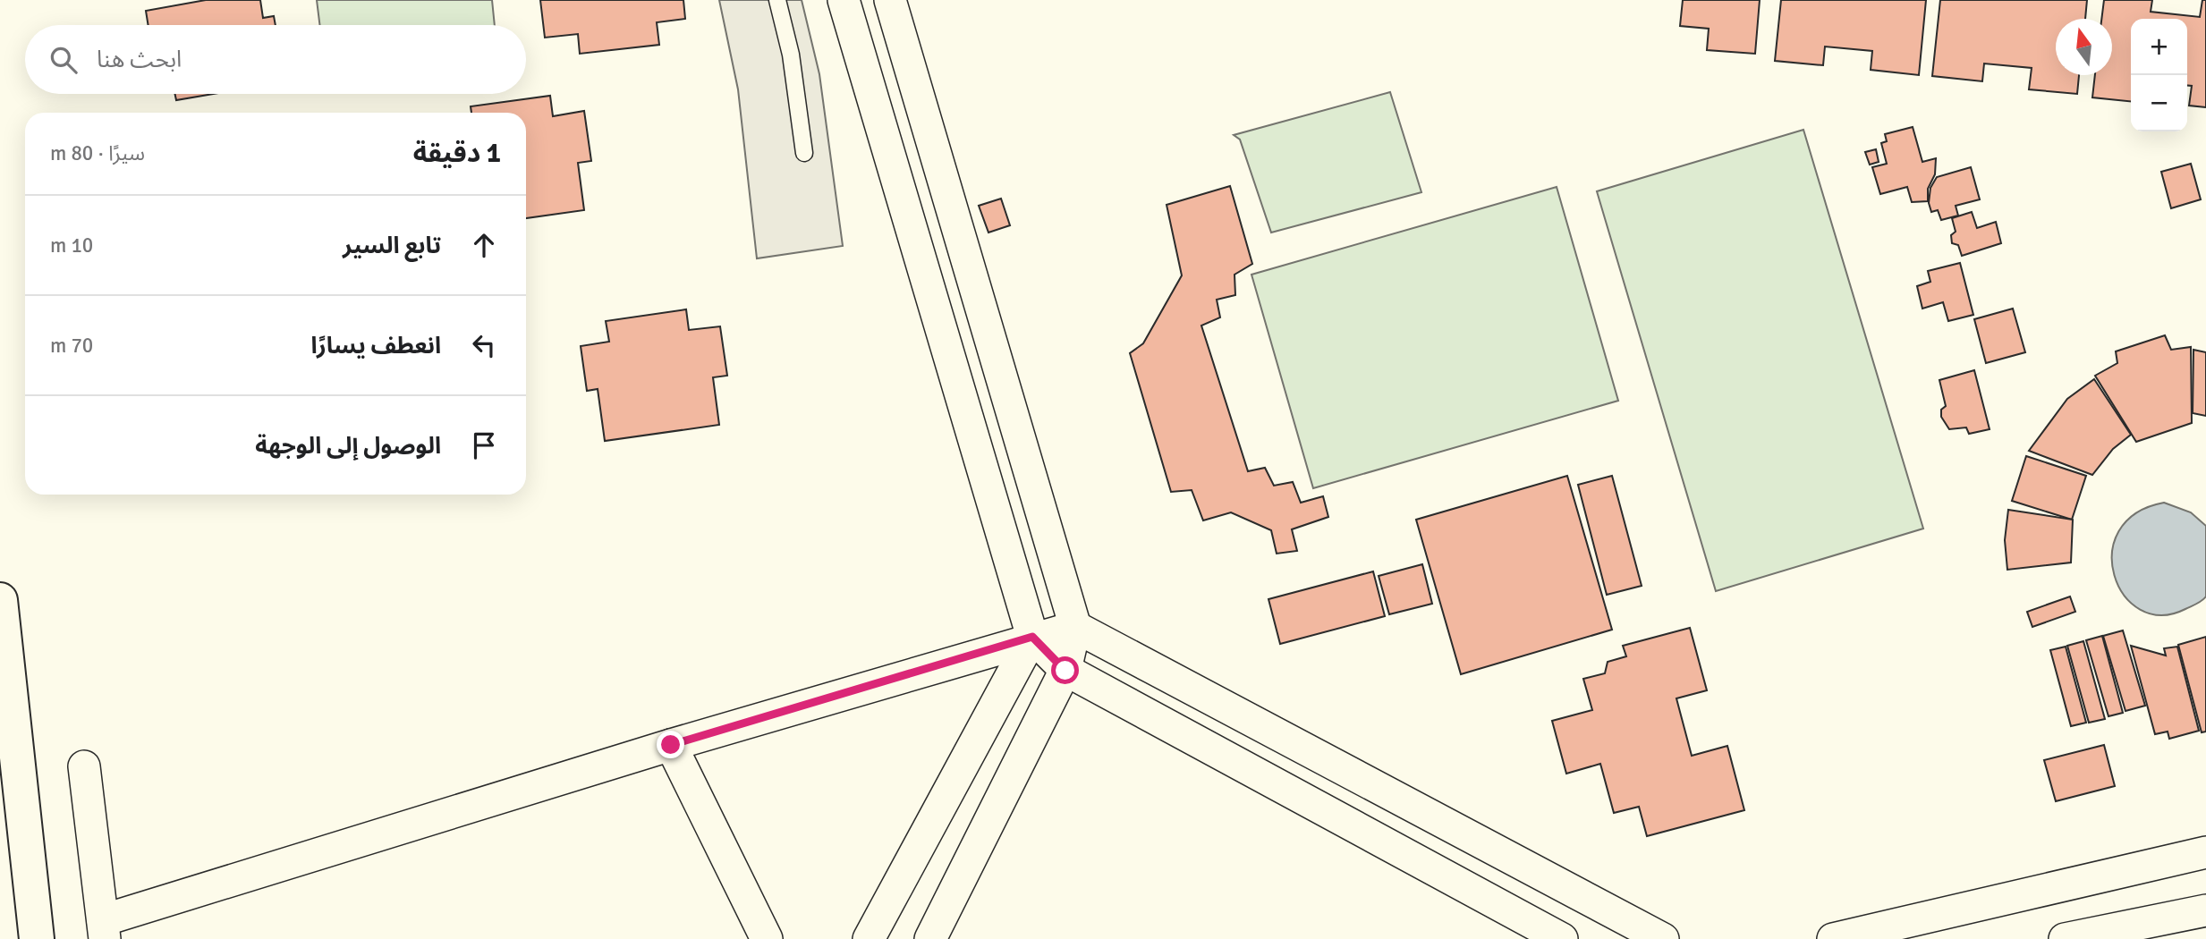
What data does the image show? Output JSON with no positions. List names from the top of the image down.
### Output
{
  "north": "top",
  "page": {
    "map_buttons": ["+", "−"],
    "search": "ابحث هنا",
    "heading": ["1 دقيقة", "سيرًا · 80 m"],
    "list": [
      ["تابع السير", "10 m"],
      ["انعطف يسارًا", "70 m"],
      "الوصول إلى الوجهة"
    ]
  }
}
